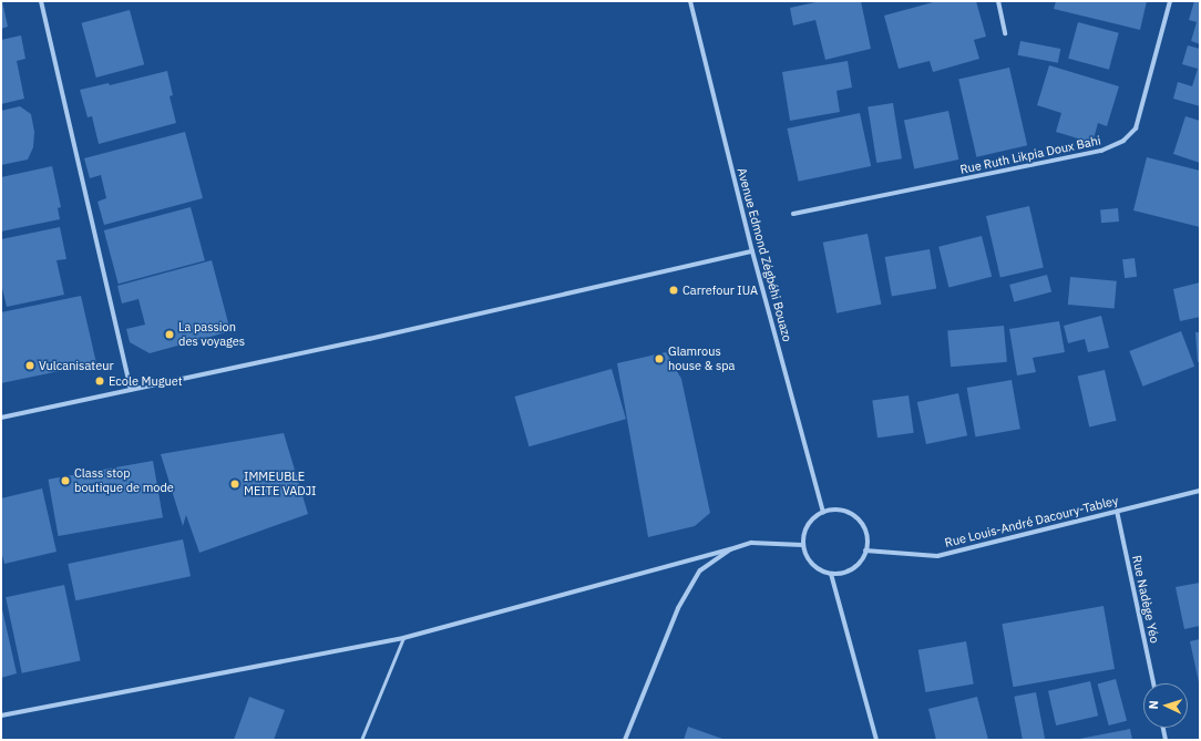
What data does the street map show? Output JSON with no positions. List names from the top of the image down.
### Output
{
  "streets": {
    "street": [
      "Rue Ruth Likpia Doux Bahi",
      "Avenue Edmond Zégbéhi Bouazo",
      "Rue Louis-André Dacoury-Tabley",
      "Rue Nadège Yéo"
    ]
  },
  "crossings": [
    ["Avenue Edmond Zégbéhi Bouazo", "Rue Louis-André Dacoury-Tabley"],
    ["Rue Louis-André Dacoury-Tabley", "Rue Nadège Yéo"]
  ],
  "places": [
    "Carrefour IUA",
    "La passion des voyages",
    "Glamrous house & spa",
    "Vulcanisateur",
    "Ecole Muguet",
    "Class stop boutique de mode",
    "IMMEUBLE MEITE VADJI"
  ],
  "north": "left"
}
